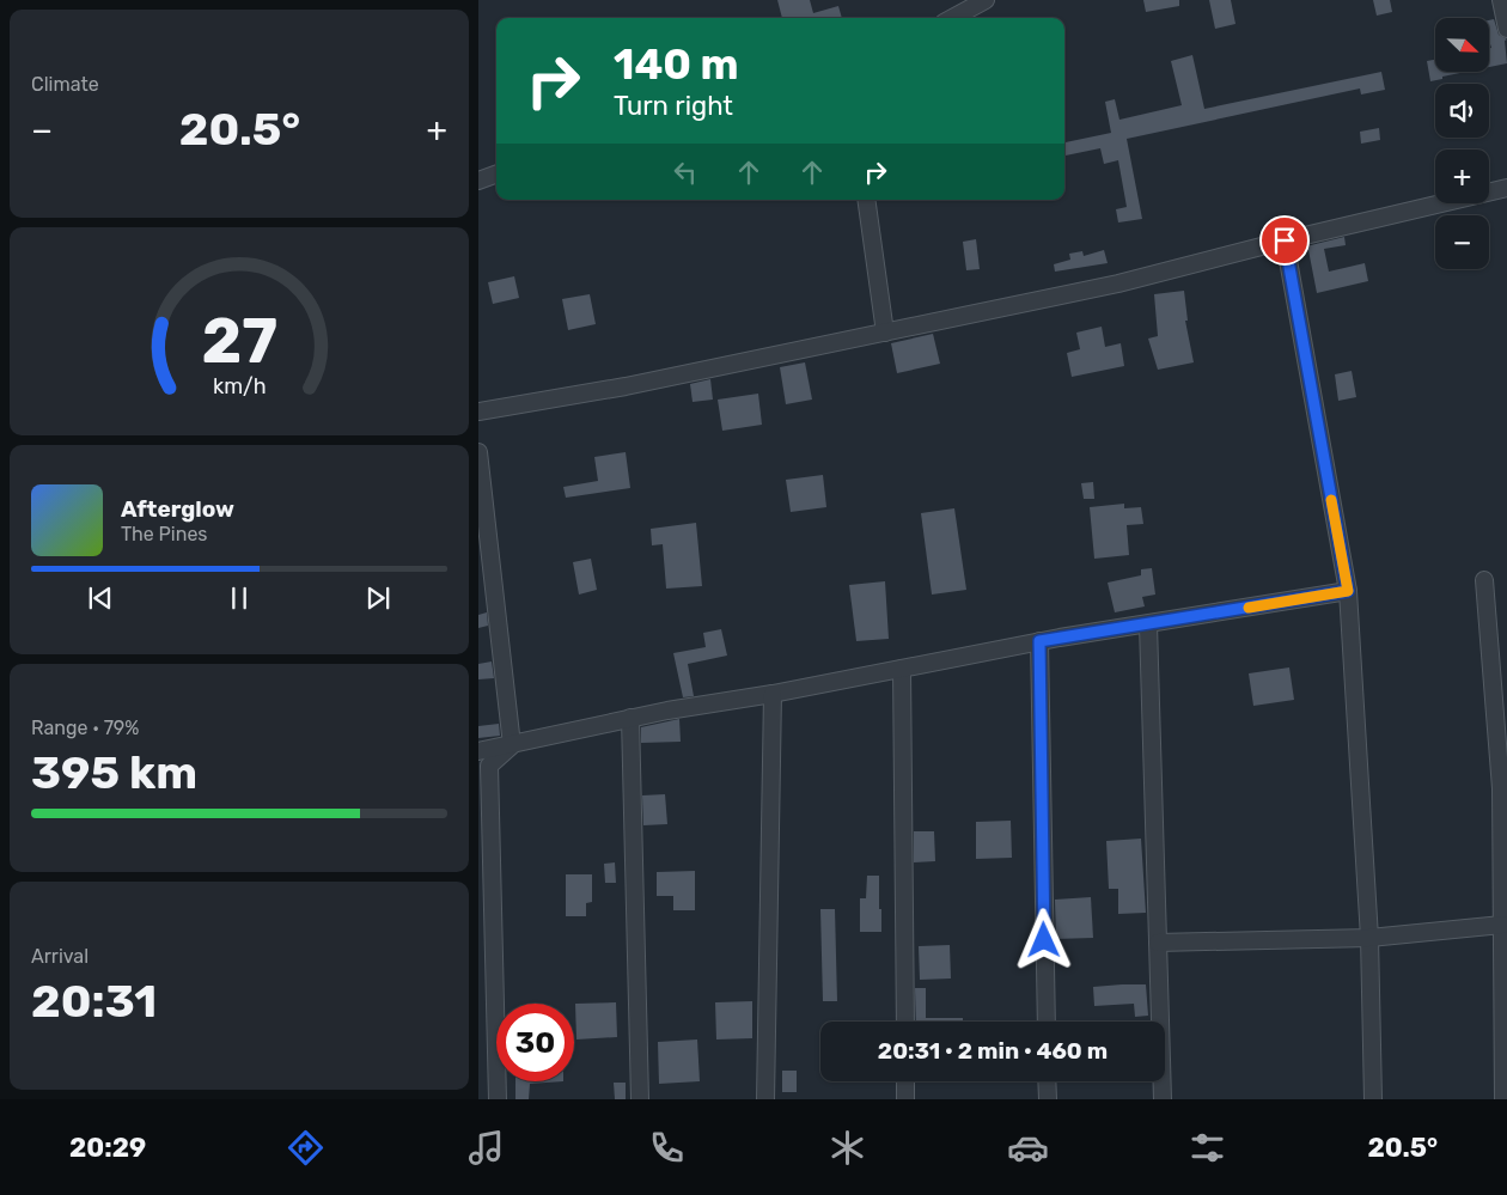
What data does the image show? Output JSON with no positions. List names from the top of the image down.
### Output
{
  "north": "bottom right",
  "page": {
    "tile": [
      "Climate",
      ["Range · 79%", "395 km"],
      ["Arrival", "20:31"]
    ],
    "map_buttons": ["+", "−"],
    "turn": ["140 m", "Turn right"],
    "heat": ["−", "20.5°", "+"],
    "song": ["Afterglow", "The Pines"],
    "limit": "30",
    "trip": "20:31 · 2 min · 460 m",
    "tabs": ["20:29", "20.5°"],
    "gauge": ["27", "km/h"]
  }
}
